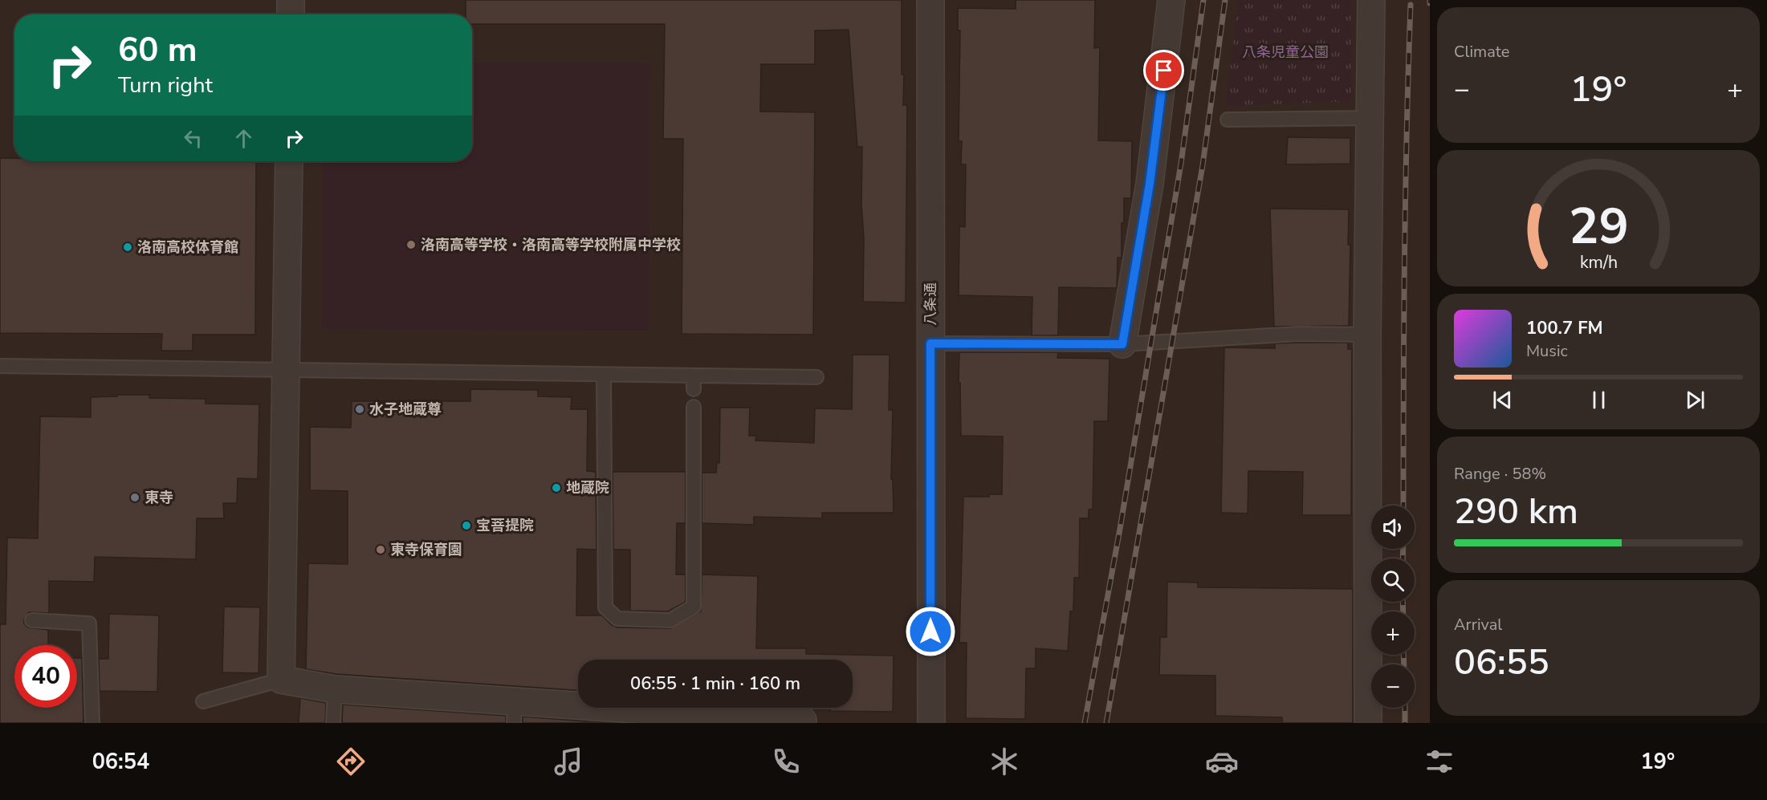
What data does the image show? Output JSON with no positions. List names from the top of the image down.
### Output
{
  "streets": {
    "street": ["八条通"]
  },
  "parks": ["八条児童公園"],
  "places": [
    "洛南高等学校・洛南高等学校附属中学校",
    "洛南高校体育館",
    "水子地蔵尊",
    "地蔵院",
    "東寺",
    "宝菩提院",
    "東寺保育園"
  ],
  "page": {
    "tile": [
      "Climate",
      ["Range · 58%", "290 km"],
      ["Arrival", "06:55"]
    ],
    "turn": ["60 m", "Turn right"],
    "heat": ["−", "19°", "+"],
    "song": ["100.7 FM", "Music"],
    "map_buttons": ["+", "−"],
    "limit": "40",
    "trip": "06:55 · 1 min · 160 m",
    "tabs": ["06:54", "19°"],
    "gauge": ["29", "km/h"]
  }
}
